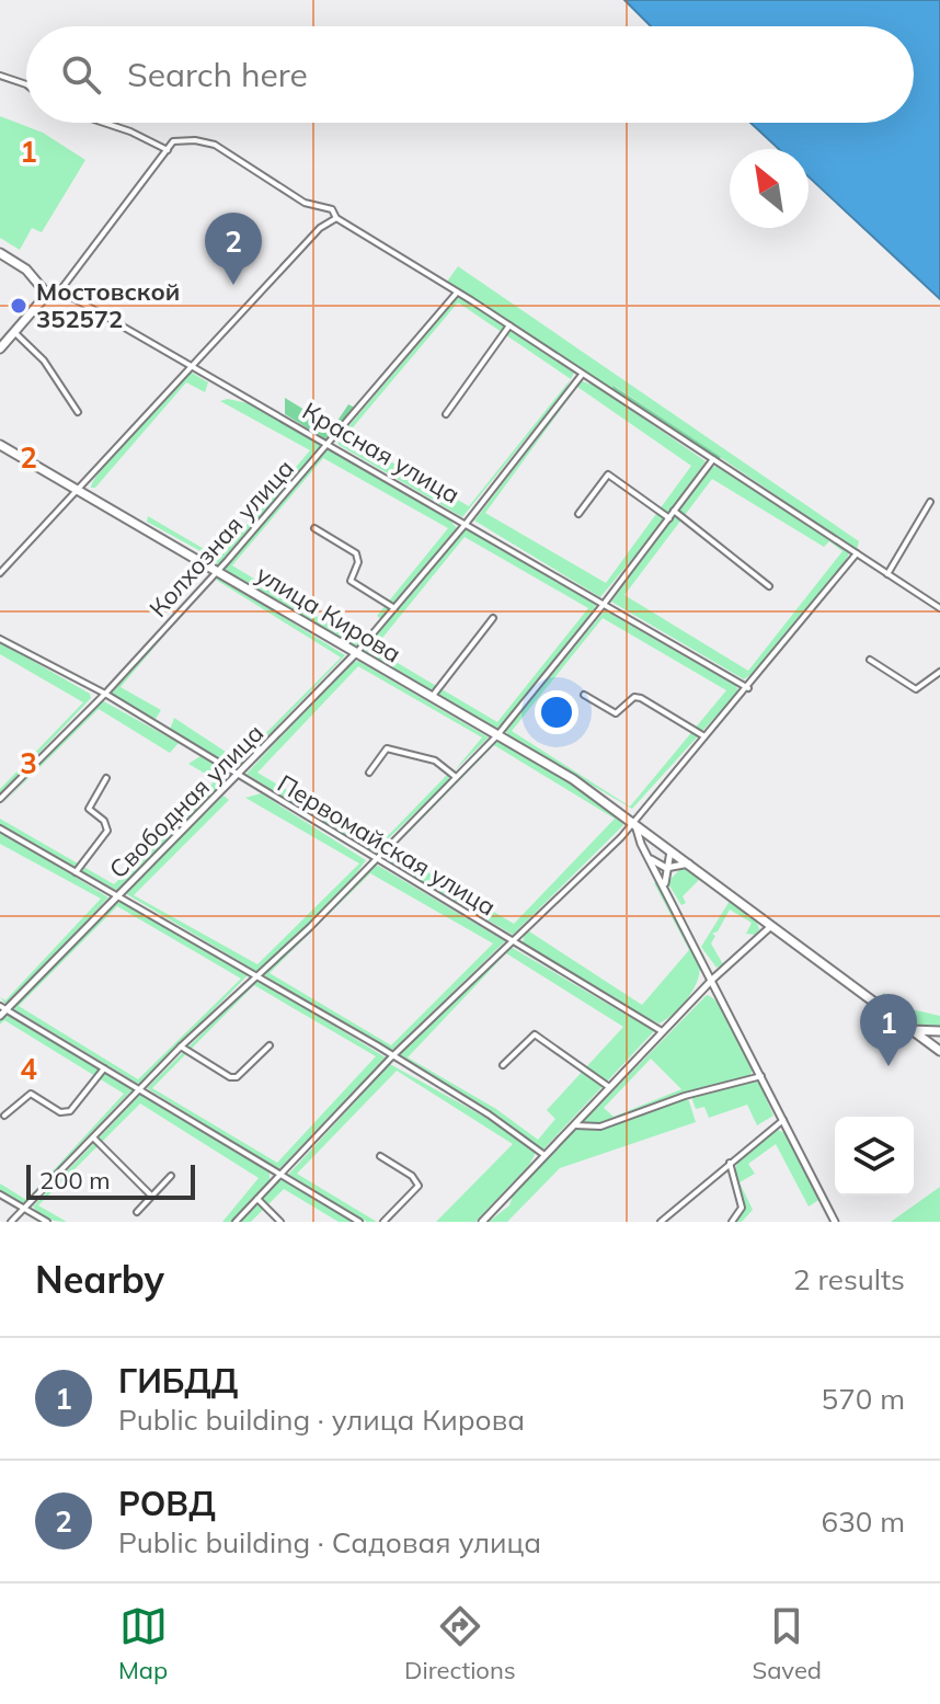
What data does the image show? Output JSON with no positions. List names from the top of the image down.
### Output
{
  "streets": {
    "main road": ["улица Кирова"],
    "street": [
      "Красная улица",
      "Колхозная улица",
      "Свободная улица",
      "Первомайская улица"
    ]
  },
  "crossings": [
    ["Красная улица", "Колхозная улица"],
    ["Красная улица", "Свободная улица"],
    ["Колхозная улица", "улица Кирова"],
    ["Колхозная улица", "Первомайская улица"],
    ["улица Кирова", "Свободная улица"],
    ["Свободная улица", "Первомайская улица"]
  ],
  "places": ["Мостовской 352572"],
  "scale_bar": "200 m",
  "north": "top left",
  "page": {
    "search": "Search here",
    "pins": ["2", "1"],
    "scale": "200 m",
    "heading": ["Nearby", "2 results"],
    "list": [
      {
        "mark": "1",
        "name": "ГИБДД",
        "note": "Public building · улица Кирова",
        "value": "570 m"
      },
      {
        "mark": "2",
        "name": "РОВД",
        "note": "Public building · Садовая улица",
        "value": "630 m"
      }
    ],
    "nav": ["Map", "Directions", "Saved"]
  },
  "grid": {
    "rows": [
      "1",
      "2",
      "3",
      "4"
    ]
  }
}
